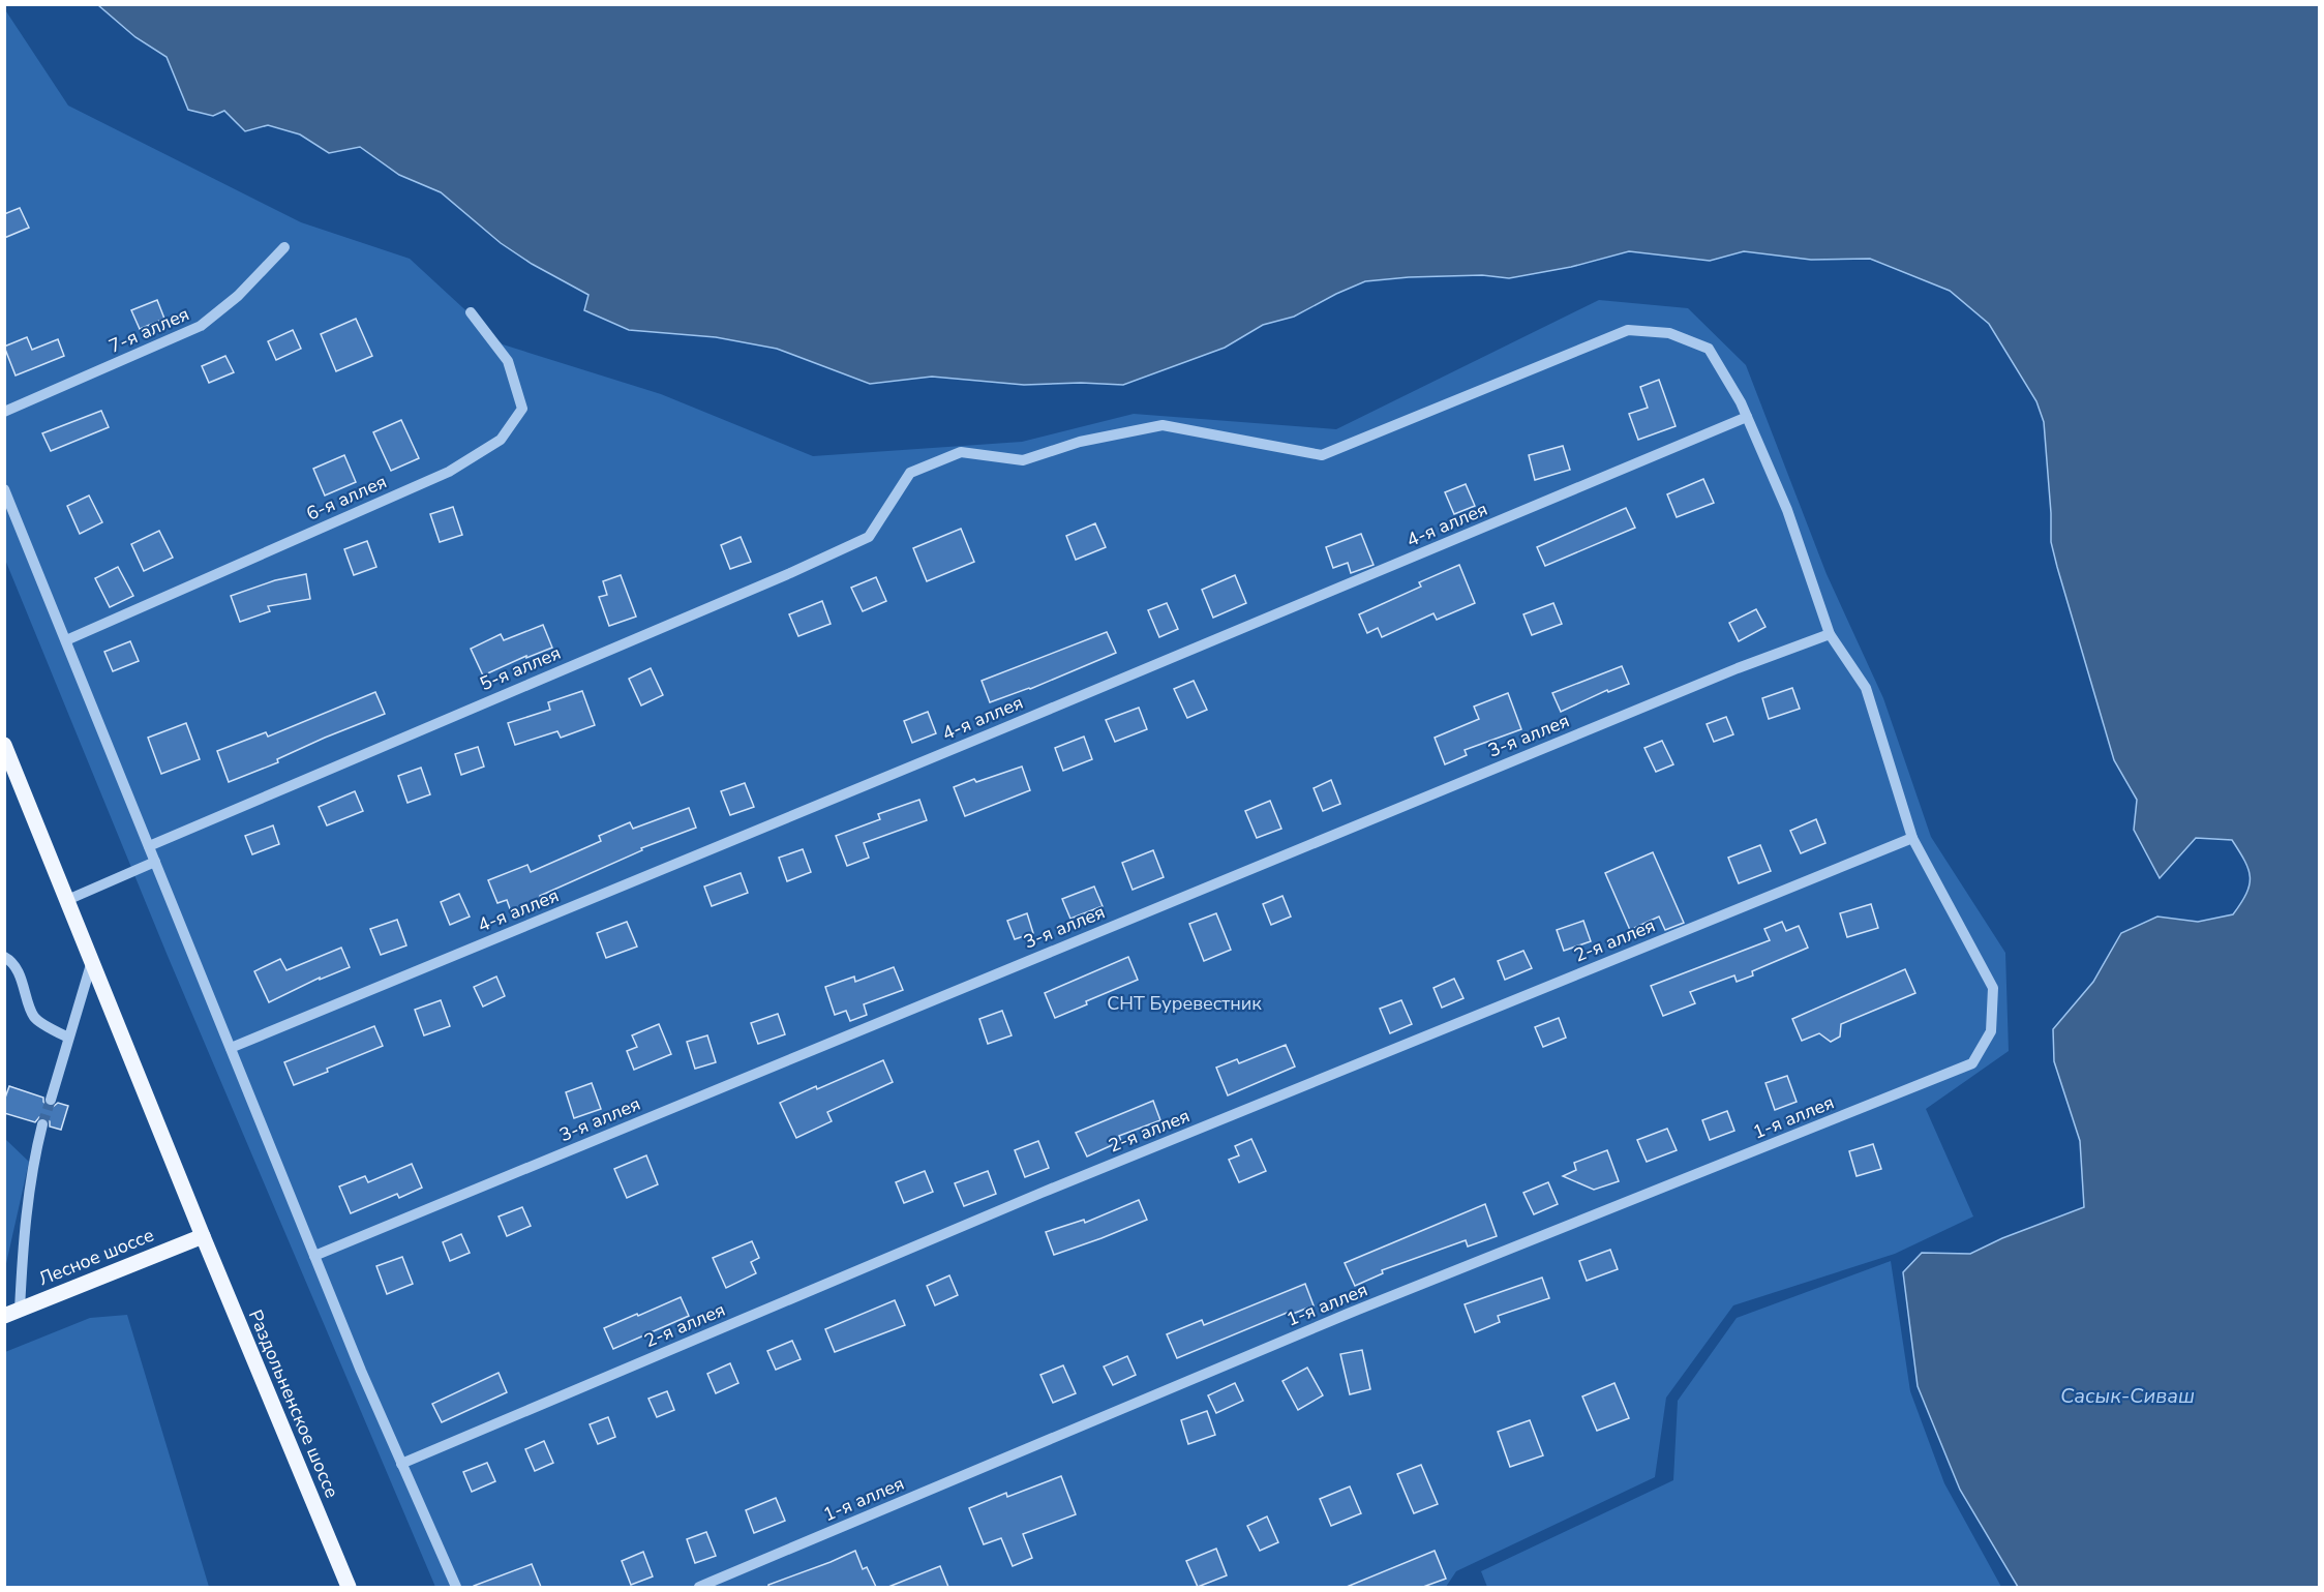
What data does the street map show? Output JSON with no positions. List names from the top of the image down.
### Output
{
  "streets": {
    "main road": ["Лесное шоссе", "Раздольненское шоссе"],
    "lane": [
      "7-я аллея",
      "6-я аллея",
      "4-я аллея",
      "5-я аллея",
      "3-я аллея",
      "2-я аллея",
      "1-я аллея"
    ]
  },
  "crossings": [
    ["4-я аллея", "5-я аллея"],
    ["5-я аллея", "3-я аллея"],
    ["5-я аллея", "2-я аллея"],
    ["5-я аллея", "1-я аллея"],
    ["Лесное шоссе", "Раздольненское шоссе"]
  ],
  "water": ["Сасык-Сиваш"],
  "parks": ["СНТ Буревестник"]
}
